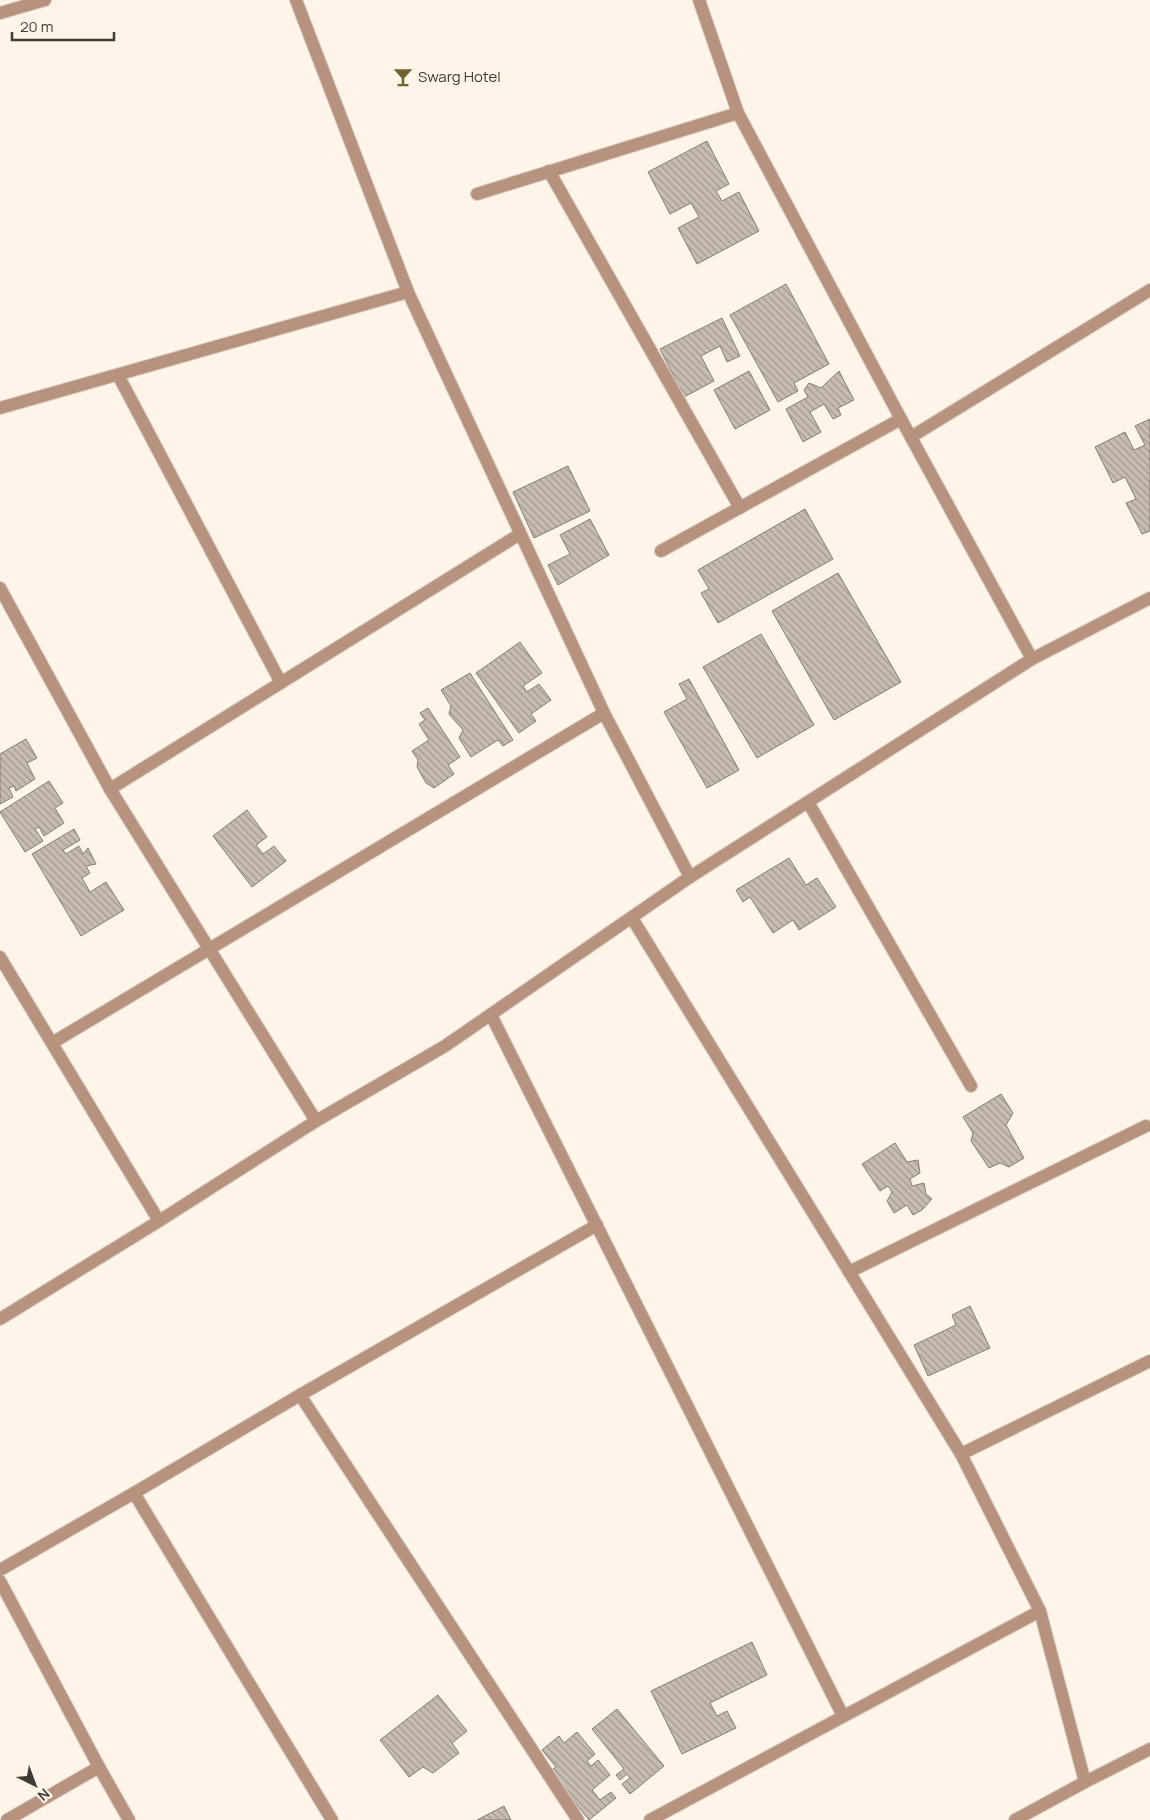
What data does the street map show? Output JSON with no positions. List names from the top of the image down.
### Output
{
  "places": {
    "bar": ["Swarg Hotel"]
  },
  "scale_bar": "20 m",
  "north": "bottom right"
}
